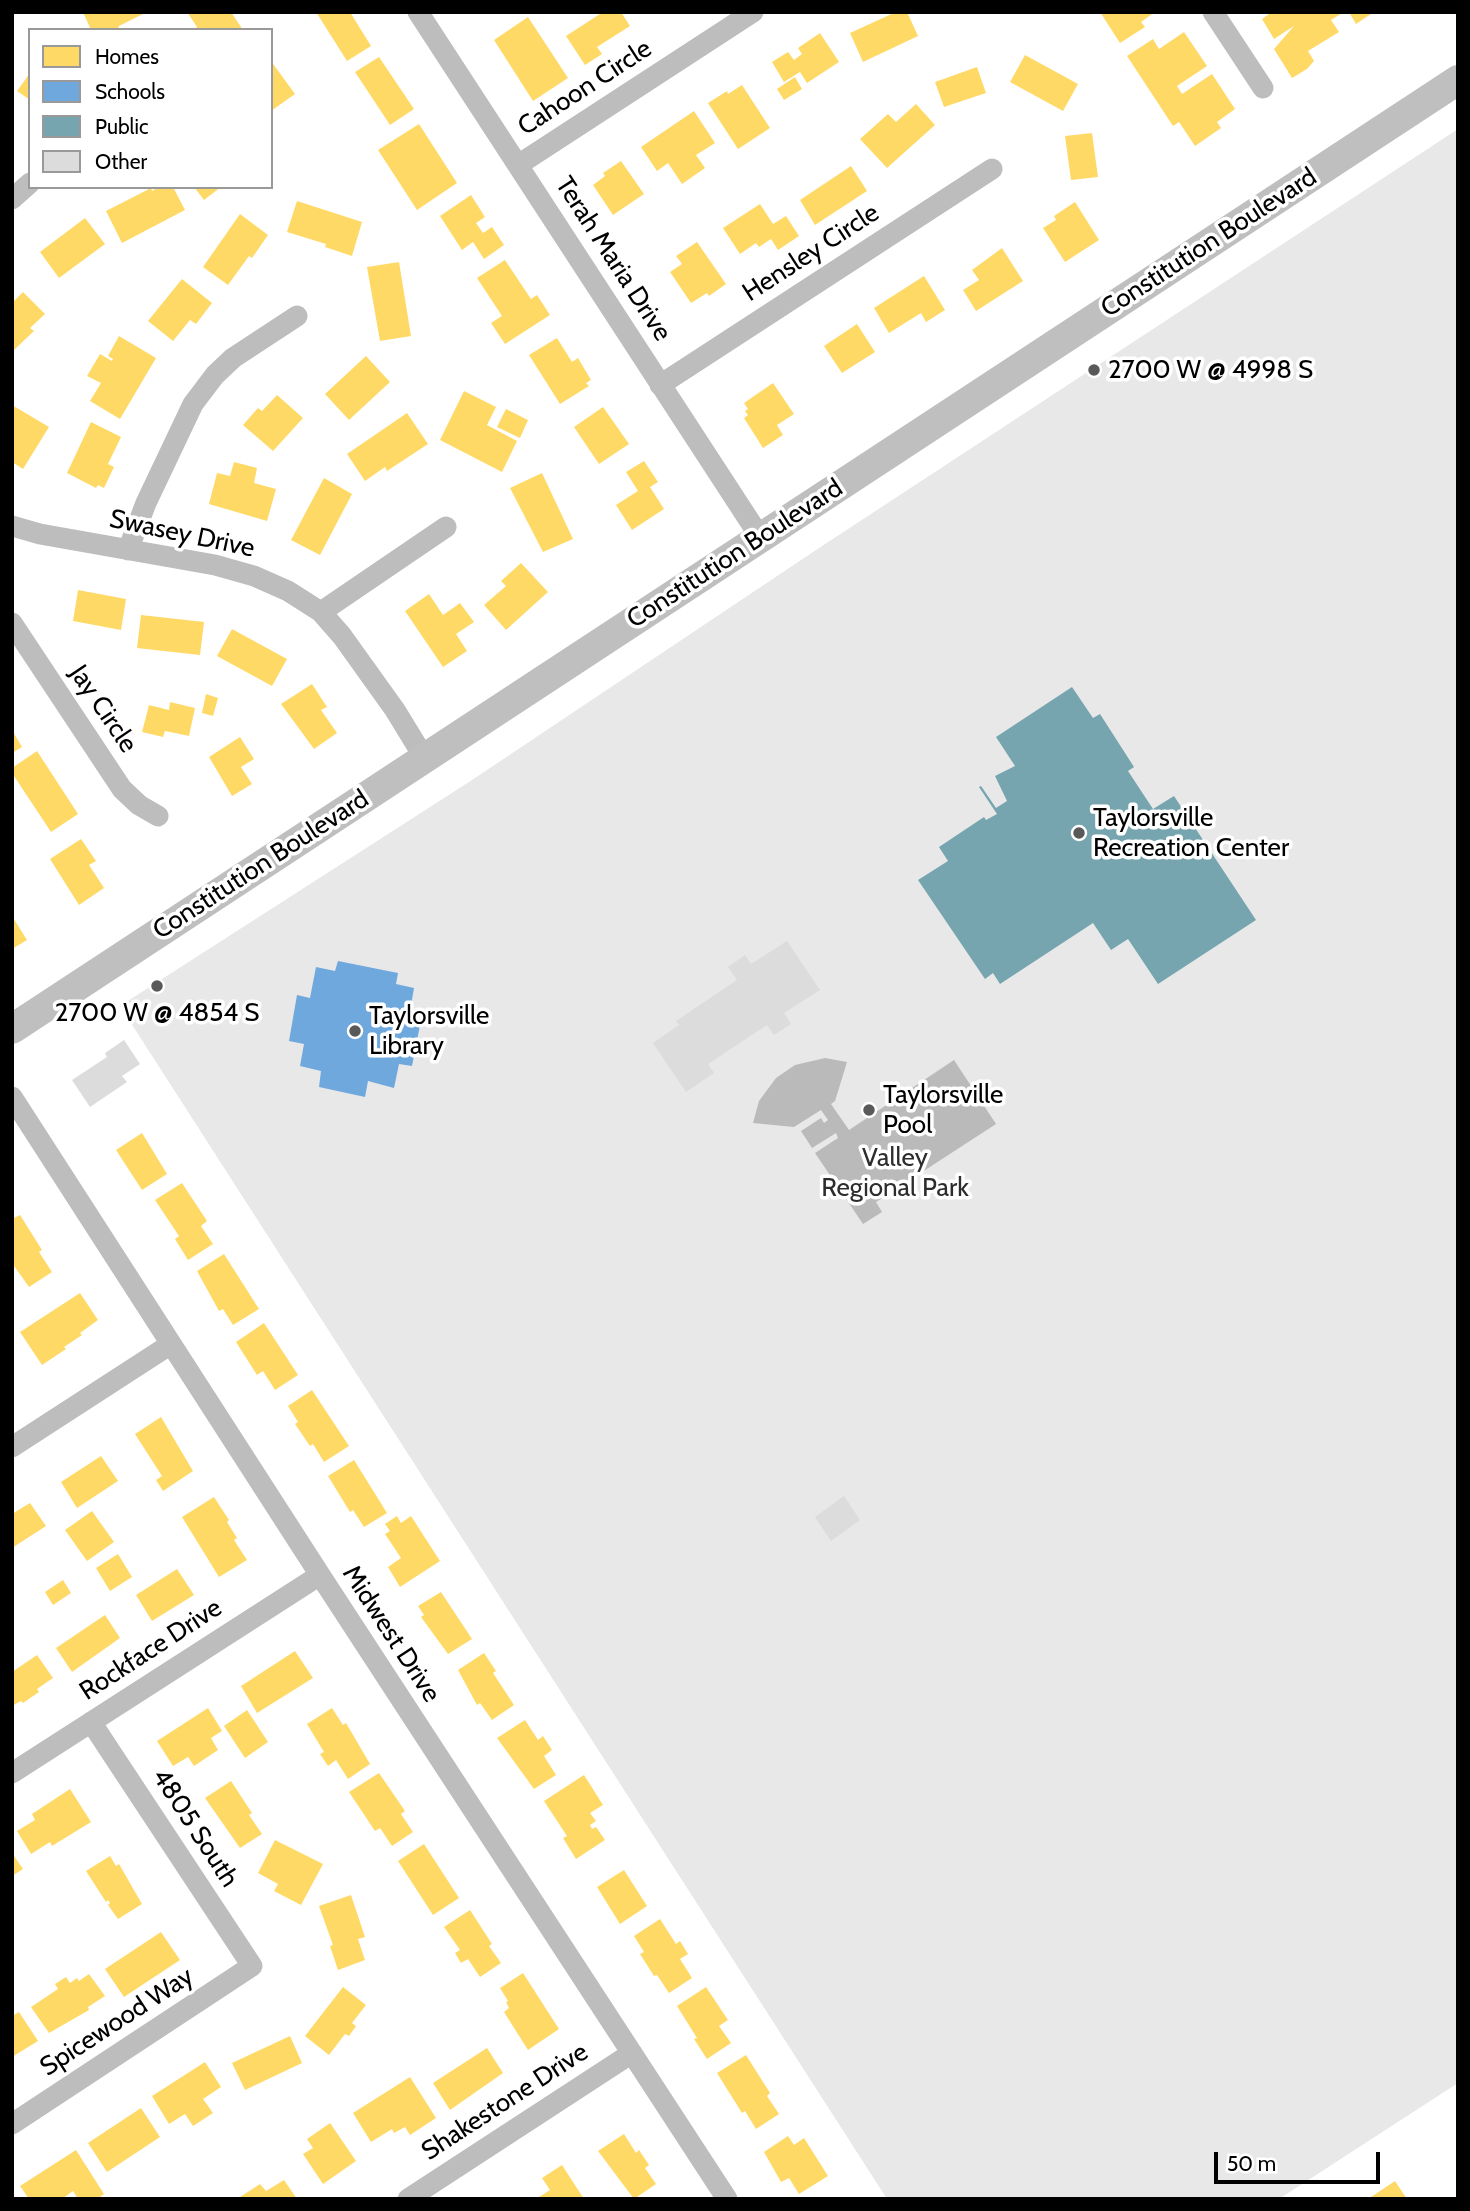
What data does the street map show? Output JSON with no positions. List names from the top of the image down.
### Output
{
  "streets": {
    "main road": ["Constitution Boulevard"],
    "street": [
      "Cahoon Circle",
      "Hensley Circle",
      "Terah Maria Drive",
      "Swasey Drive",
      "Jay Circle",
      "Midwest Drive",
      "Rockface Drive",
      "4805 South",
      "Spicewood Way",
      "Shakestone Drive"
    ]
  },
  "crossings": [
    ["Cahoon Circle", "Terah Maria Drive"],
    ["Constitution Boulevard", "Terah Maria Drive"],
    ["Constitution Boulevard", "Swasey Drive"],
    ["Hensley Circle", "Terah Maria Drive"],
    ["Midwest Drive", "Rockface Drive"],
    ["Midwest Drive", "Shakestone Drive"],
    ["Rockface Drive", "4805 South"],
    ["4805 South", "Spicewood Way"]
  ],
  "parks": ["Valley Regional Park"],
  "places": [
    "2700 W @ 4998 S",
    "Taylorsville Recreation Center",
    "2700 W @ 4854 S",
    "Taylorsville Library",
    "Taylorsville Pool"
  ],
  "legend": [
    "Homes",
    "Schools",
    "Public",
    "Other"
  ],
  "scale_bar": "50 m"
}
